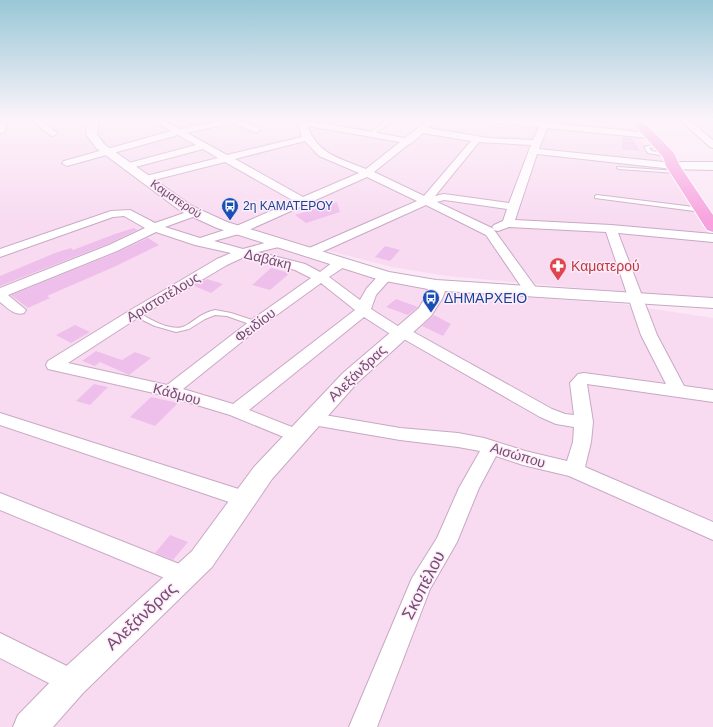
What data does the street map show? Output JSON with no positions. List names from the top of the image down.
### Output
{
  "streets": {
    "street": [
      "Καματερού",
      "Δαβάκη",
      "Αριστοτέλους",
      "Φειδίου",
      "Αλεξάνδρας",
      "Κάδμου",
      "Αισώπου",
      "Σκοπέλου"
    ]
  },
  "crossings": [
    ["Καματερού", "Αριστοτέλους"],
    ["Καματερού", "Φειδίου"],
    ["Καματερού", "Αλεξάνδρας"],
    ["Δαβάκη", "Αριστοτέλους"],
    ["Δαβάκη", "Φειδίου"],
    ["Δαβάκη", "Αλεξάνδρας"],
    ["Αριστοτέλους", "Κάδμου"],
    ["Φειδίου", "Κάδμου"],
    ["Αλεξάνδρας", "Κάδμου"],
    ["Αλεξάνδρας", "Αισώπου"],
    ["Κάδμου", "Αισώπου"],
    ["Αισώπου", "Σκοπέλου"]
  ],
  "places": {
    "bus stop": ["2η ΚΑΜΑΤΕΡΟΥ", "ΔΗΜΑΡΧΕΙΟ"],
    "pharmacy": ["Καματερού"]
  }
}
